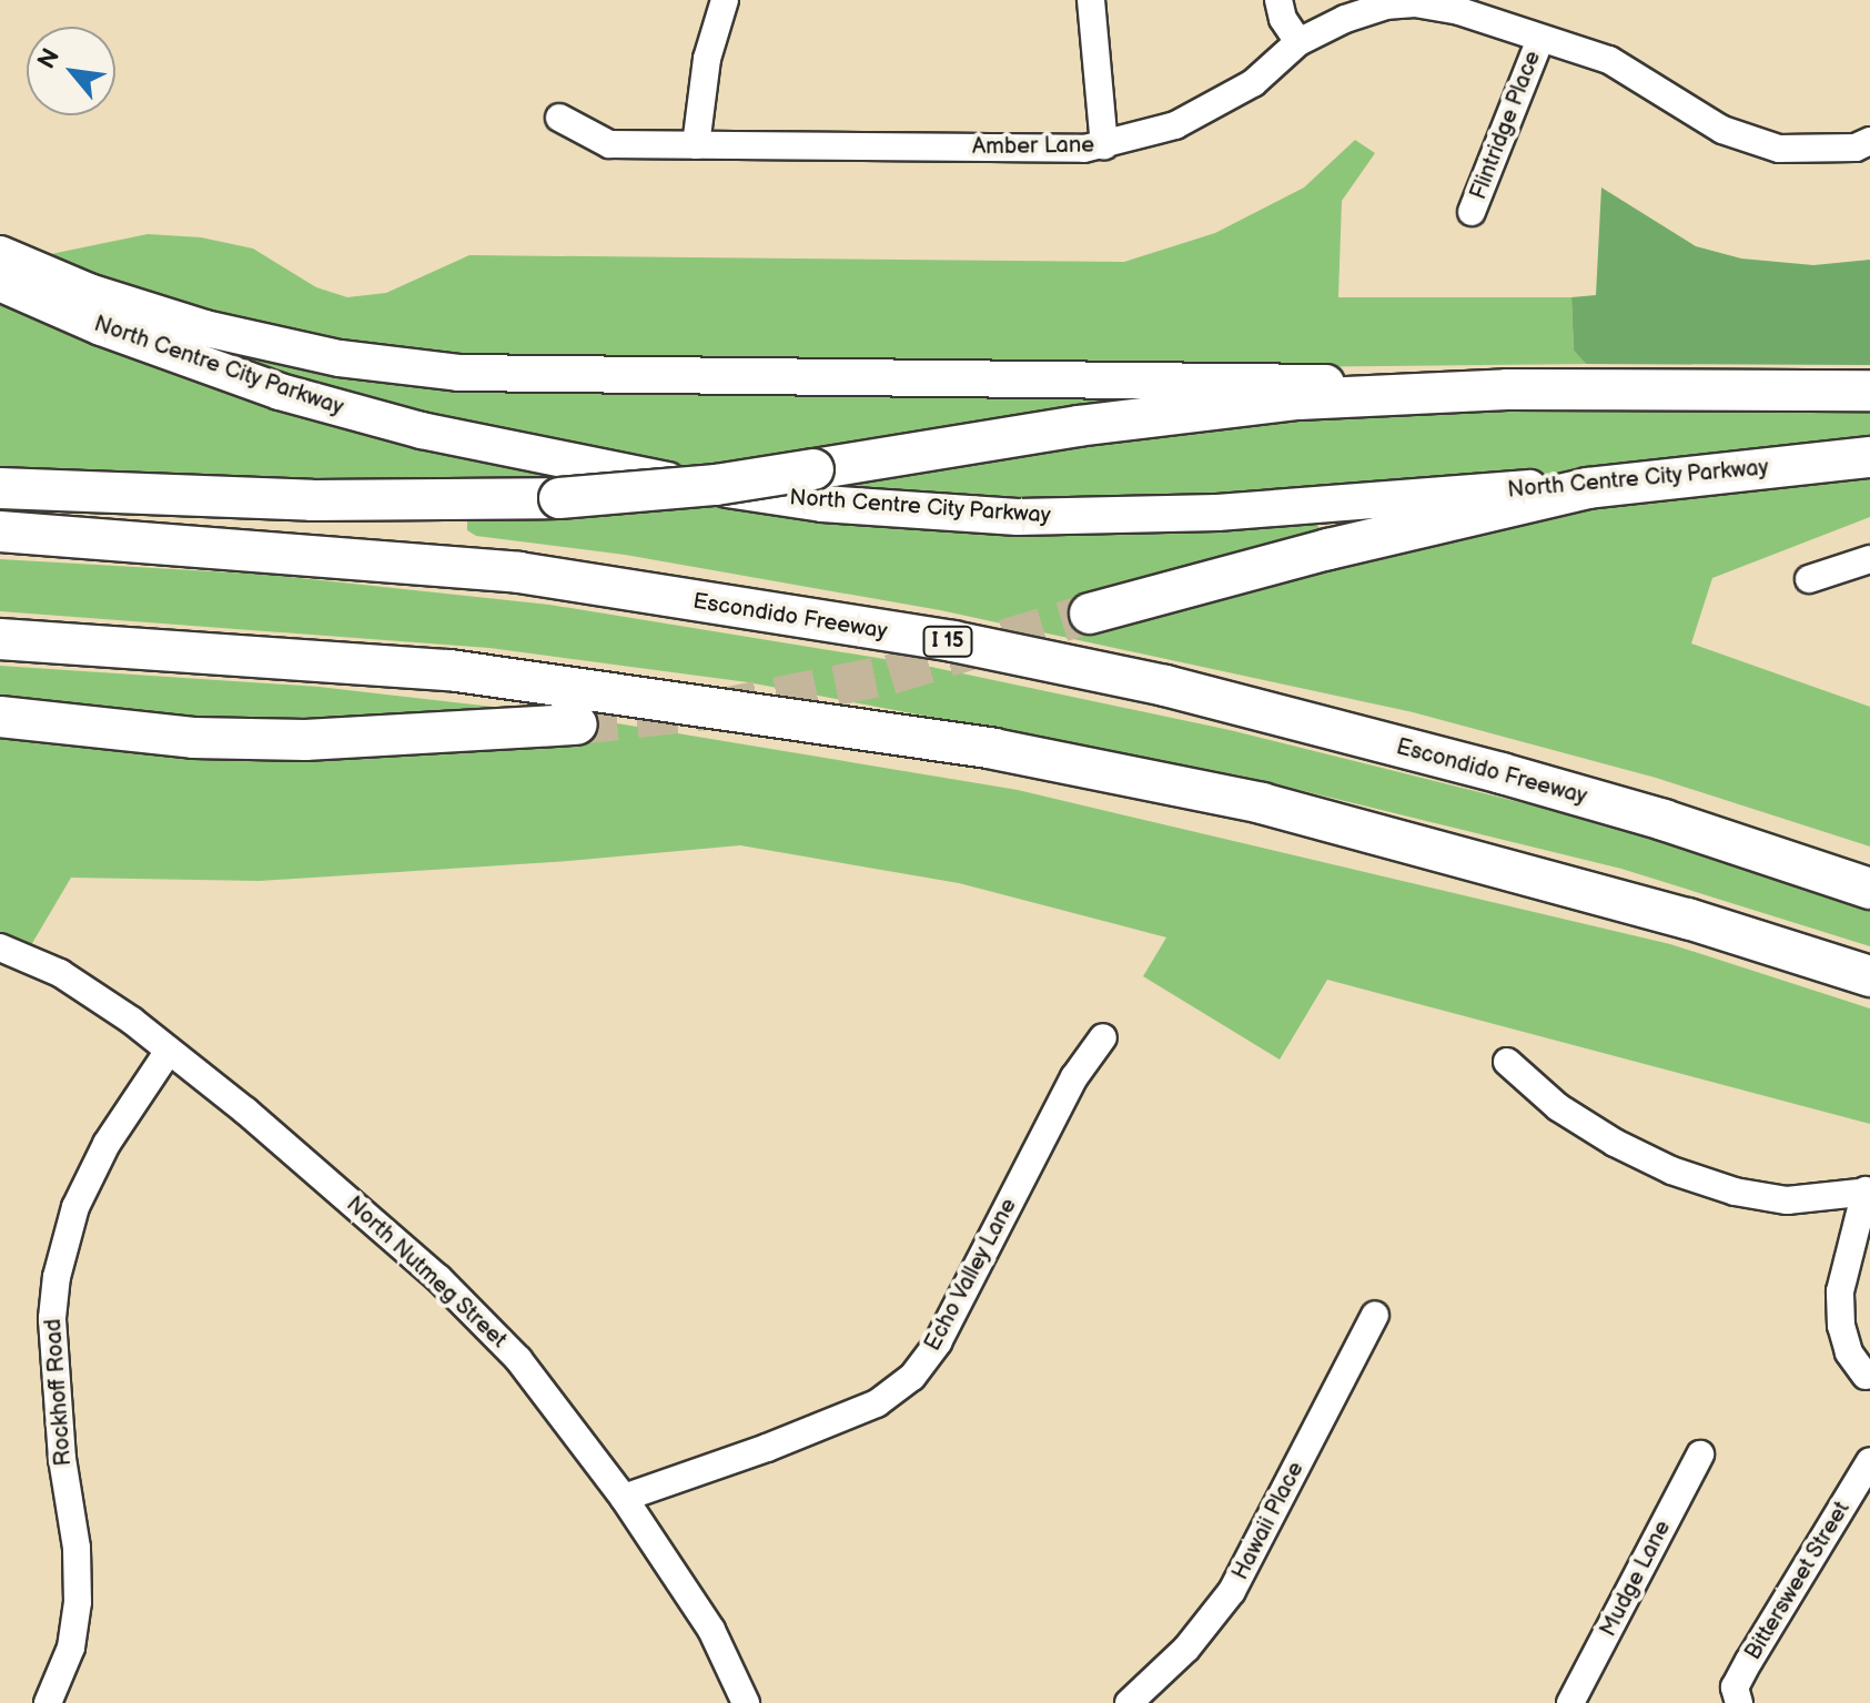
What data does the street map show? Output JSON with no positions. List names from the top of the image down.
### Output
{
  "streets": {
    "highway": ["North Centre City Parkway", "Escondido Freeway", "I 15"],
    "street": [
      "Flintridge Place",
      "Amber Lane",
      "North Nutmeg Street",
      "Echo Valley Lane",
      "Rockhoff Road",
      "Hawaii Place",
      "Mudge Lane",
      "Bittersweet Street"
    ]
  },
  "crossings": [
    ["Flintridge Place", "Amber Lane"],
    ["North Nutmeg Street", "Echo Valley Lane"],
    ["North Nutmeg Street", "Rockhoff Road"]
  ],
  "north": "top left"
}
